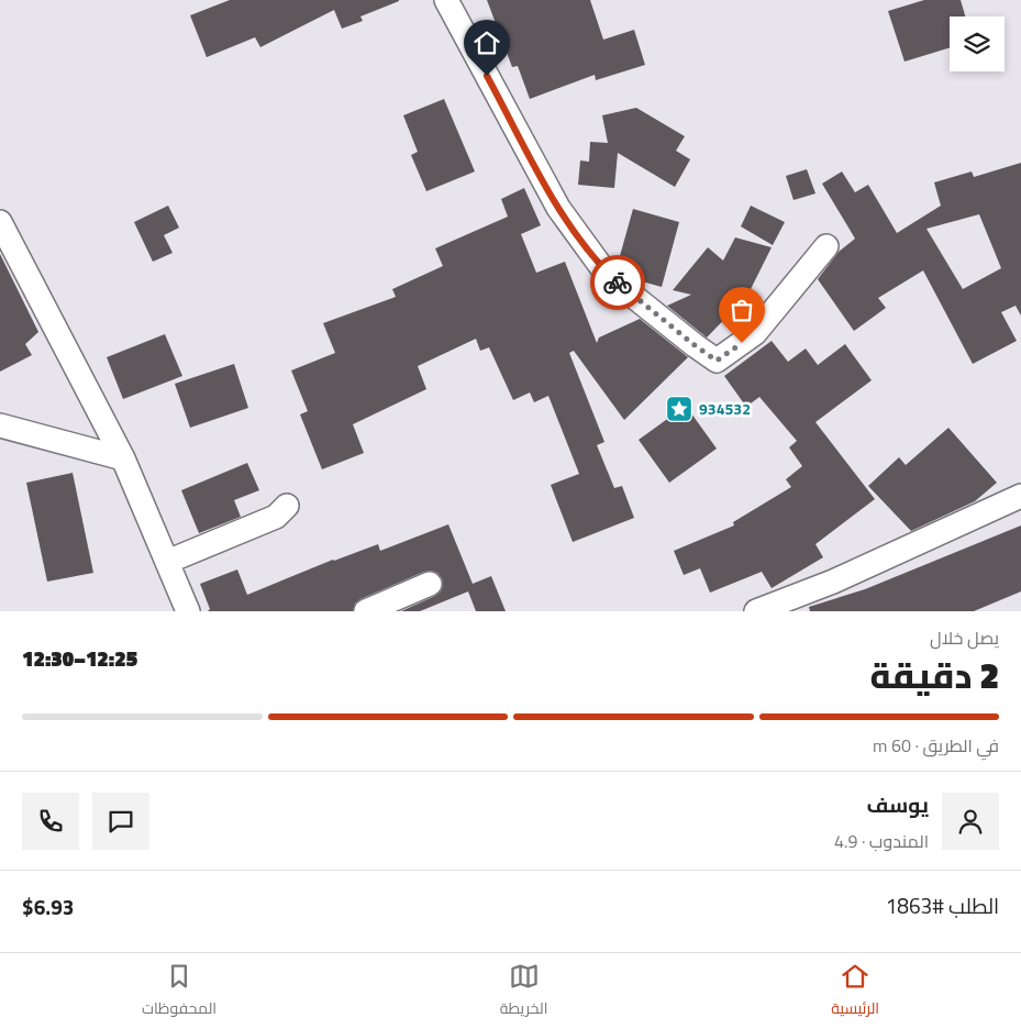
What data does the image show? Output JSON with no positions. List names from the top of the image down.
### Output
{
  "places": {
    "place": ["934532"]
  },
  "page": {
    "heading": ["2 دقيقة", "يصل خلال", "12:25–12:30"],
    "panel": [
      "يوسف",
      "المندوب · 4.9",
      "الطلب #1863",
      "$6.93"
    ],
    "bar": "في الطريق · 60 m",
    "tabs": ["الرئيسية", "الخريطة", "المحفوظات"]
  }
}
